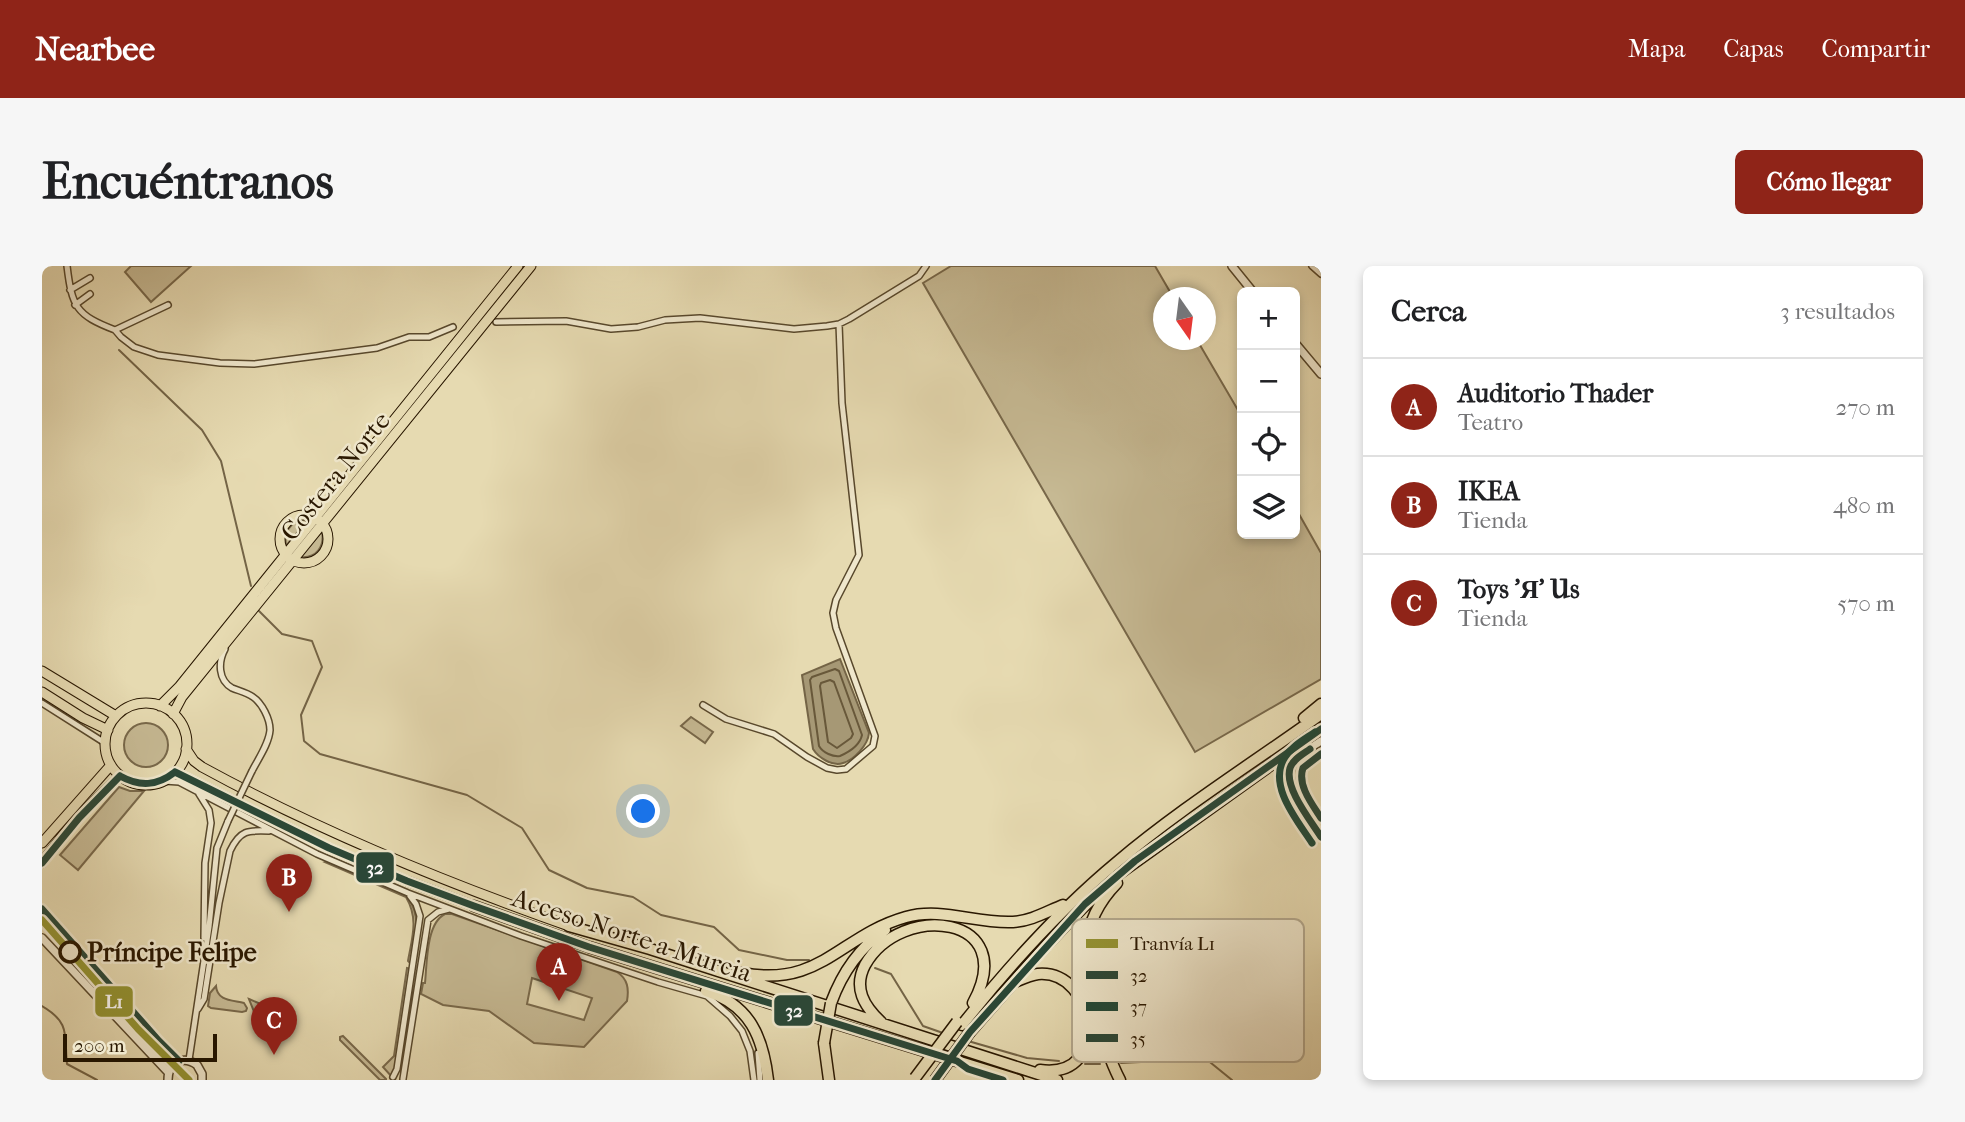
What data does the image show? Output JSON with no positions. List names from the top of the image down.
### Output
{
  "streets": {
    "highway": ["Acceso Norte a Murcia"],
    "main road": ["Costera Norte"]
  },
  "places": ["Príncipe Felipe"],
  "lines": [
    "transit line 32",
    "transit line 37",
    "transit line 35",
    "tram line L1"
  ],
  "legend": [
    "Tranvía L1",
    "32",
    "37",
    "35"
  ],
  "scale_bar": "200 m",
  "north": "bottom",
  "page": {
    "header": "Nearbee",
    "nav": ["Mapa", "Capas", "Compartir"],
    "buttons": "Cómo llegar",
    "title": "Encuéntranos",
    "heading": ["Cerca", "3 resultados"],
    "map_buttons": ["+", "−"],
    "list": [
      {
        "mark": "A",
        "name": "Auditorio Thader",
        "note": "Teatro",
        "value": "270 m"
      },
      {
        "mark": "B",
        "name": "IKEA",
        "note": "Tienda",
        "value": "480 m"
      },
      {
        "mark": "C",
        "name": "Toys 'Я' Us",
        "note": "Tienda",
        "value": "570 m"
      }
    ],
    "pins": ["B", "A", "C"],
    "scale": "200 m"
  }
}
